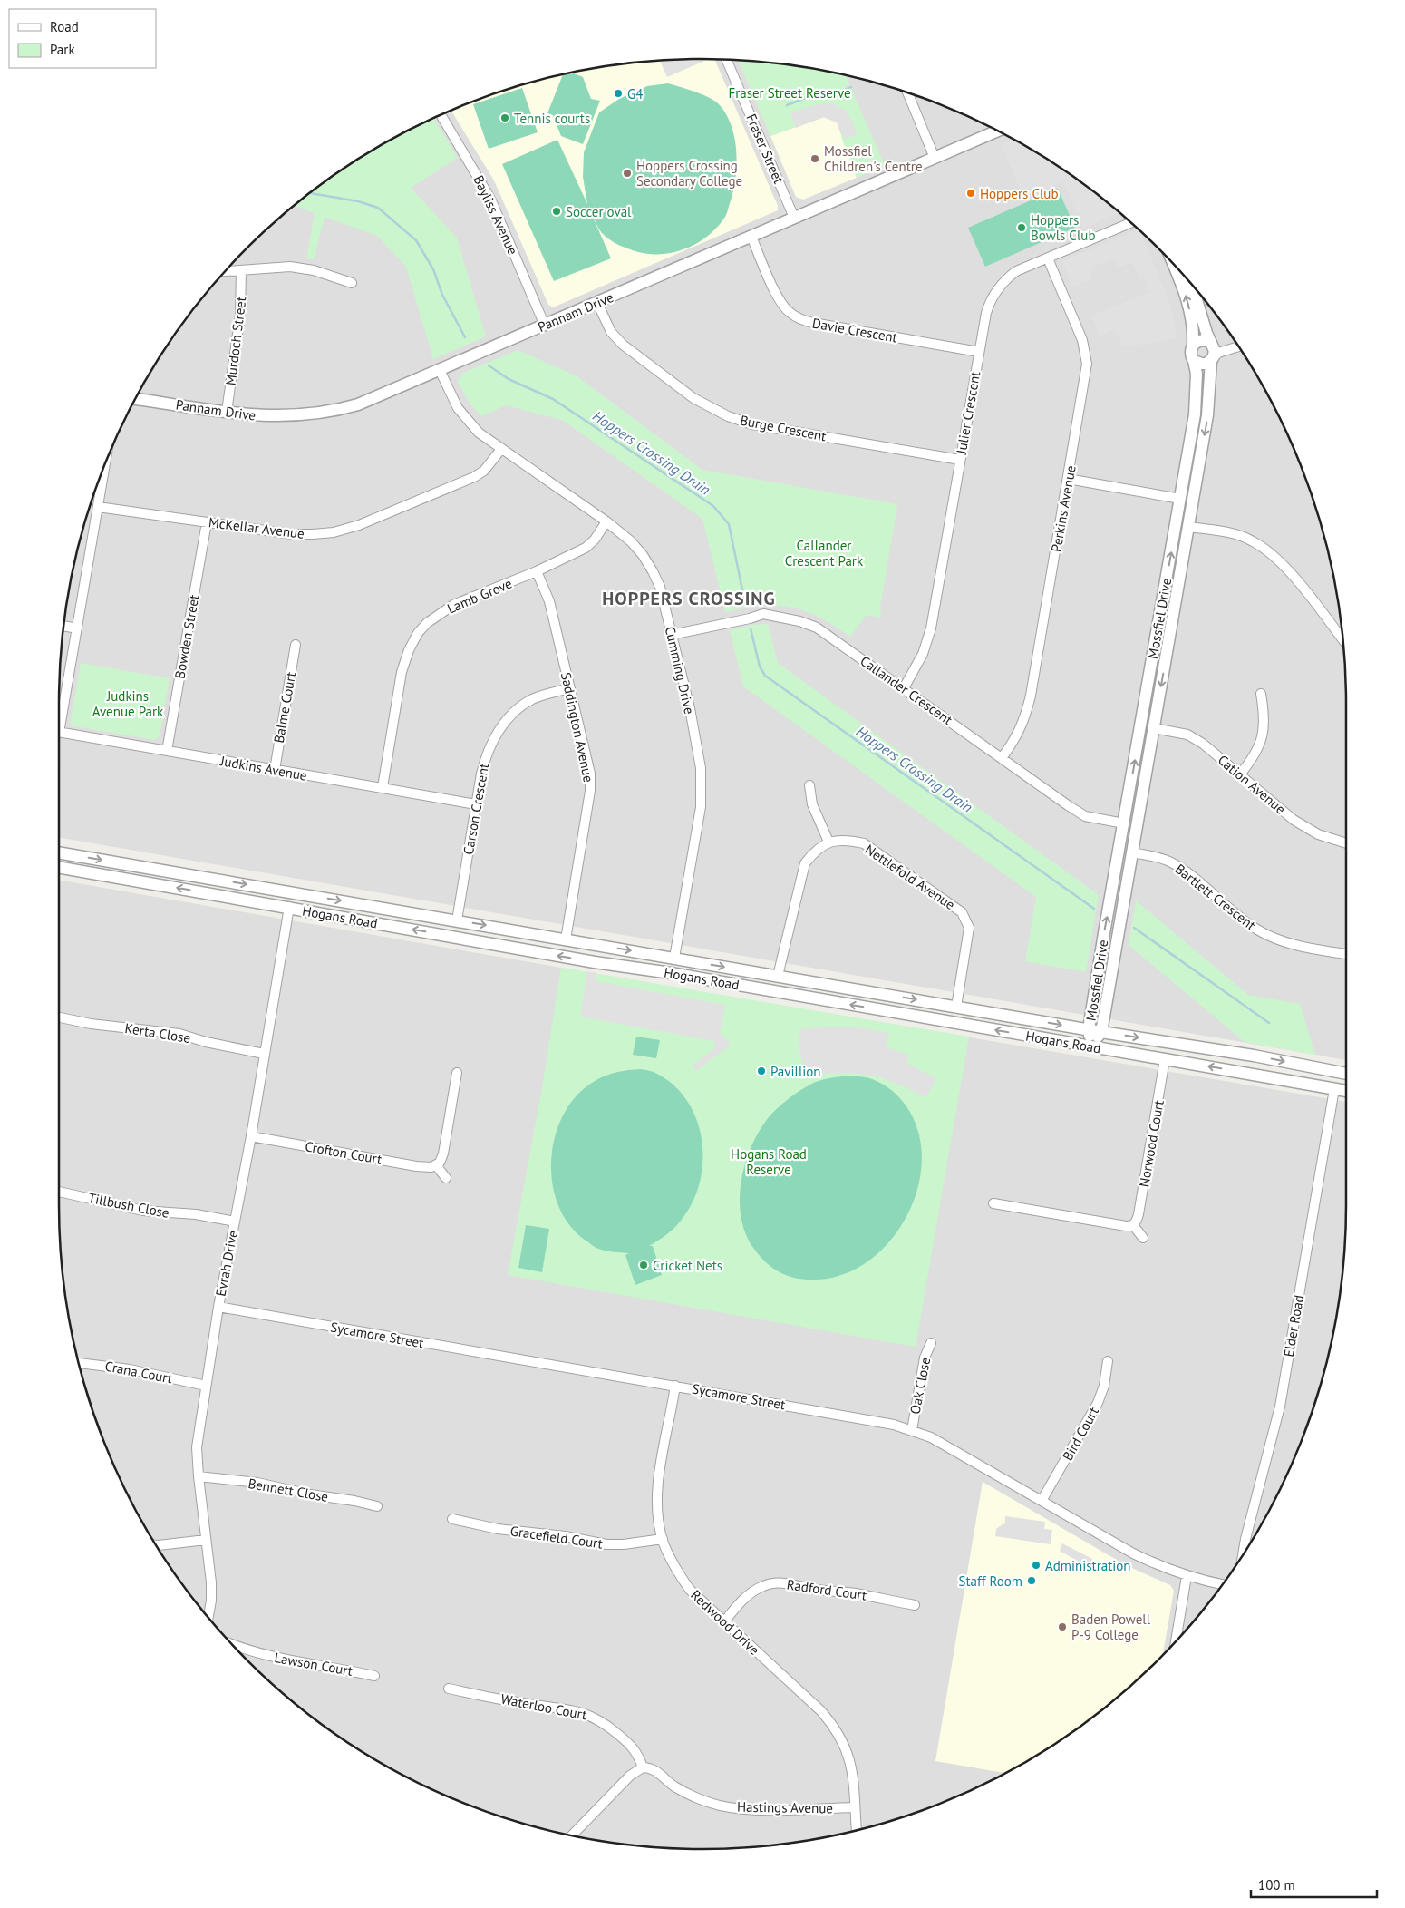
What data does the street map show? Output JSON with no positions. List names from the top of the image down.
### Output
{
  "streets": {
    "street": [
      "Fraser Street",
      "Bayliss Avenue",
      "Pannam Drive",
      "Davie Crescent",
      "Murdoch Street",
      "Julier Crescent",
      "Burge Crescent",
      "Perkins Avenue",
      "McKellar Avenue",
      "Lamb Grove",
      "Mossfiel Drive",
      "Bowden Street",
      "Cumming Drive",
      "Callander Crescent",
      "Balme Court",
      "Saddington Avenue",
      "Judkins Avenue",
      "Cation Avenue",
      "Carson Crescent",
      "Nettlefold Avenue",
      "Bartlett Crescent",
      "Hogans Road",
      "Kerta Close",
      "Norwood Court",
      "Crofton Court",
      "Tillbush Close",
      "Evrah Drive",
      "Elder Road",
      "Sycamore Street",
      "Crana Court",
      "Oak Close",
      "Bird Court",
      "Bennett Close",
      "Gracefield Court",
      "Radford Court",
      "Redwood Drive",
      "Lawson Court",
      "Waterloo Court",
      "Hastings Avenue"
    ]
  },
  "crossings": [
    ["Fraser Street", "Pannam Drive"],
    ["Bayliss Avenue", "Pannam Drive"],
    ["Pannam Drive", "Davie Crescent"],
    ["Pannam Drive", "Murdoch Street"],
    ["Pannam Drive", "Burge Crescent"],
    ["Pannam Drive", "Cumming Drive"],
    ["Davie Crescent", "Julier Crescent"],
    ["Julier Crescent", "Burge Crescent"],
    ["Julier Crescent", "Perkins Avenue"],
    ["Julier Crescent", "Callander Crescent"],
    ["Perkins Avenue", "Callander Crescent"],
    ["McKellar Avenue", "Bowden Street"],
    ["McKellar Avenue", "Cumming Drive"],
    ["Lamb Grove", "Cumming Drive"],
    ["Lamb Grove", "Saddington Avenue"],
    ["Lamb Grove", "Judkins Avenue"],
    ["Mossfiel Drive", "Callander Crescent"],
    ["Mossfiel Drive", "Cation Avenue"],
    ["Mossfiel Drive", "Bartlett Crescent"],
    ["Mossfiel Drive", "Hogans Road"],
    ["Bowden Street", "Judkins Avenue"],
    ["Cumming Drive", "Callander Crescent"],
    ["Cumming Drive", "Hogans Road"],
    ["Balme Court", "Judkins Avenue"],
    ["Saddington Avenue", "Carson Crescent"],
    ["Saddington Avenue", "Hogans Road"],
    ["Judkins Avenue", "Carson Crescent"],
    ["Carson Crescent", "Hogans Road"],
    ["Nettlefold Avenue", "Hogans Road"],
    ["Hogans Road", "Norwood Court"],
    ["Hogans Road", "Evrah Drive"],
    ["Hogans Road", "Elder Road"],
    ["Kerta Close", "Evrah Drive"],
    ["Crofton Court", "Evrah Drive"],
    ["Tillbush Close", "Evrah Drive"],
    ["Evrah Drive", "Sycamore Street"],
    ["Evrah Drive", "Crana Court"],
    ["Evrah Drive", "Bennett Close"],
    ["Sycamore Street", "Oak Close"],
    ["Sycamore Street", "Bird Court"],
    ["Sycamore Street", "Redwood Drive"],
    ["Gracefield Court", "Redwood Drive"],
    ["Radford Court", "Redwood Drive"],
    ["Redwood Drive", "Hastings Avenue"],
    ["Waterloo Court", "Hastings Avenue"]
  ],
  "districts": ["HOPPERS CROSSING"],
  "water": ["Hoppers Crossing Drain"],
  "parks": [
    "Fraser Street Reserve",
    "Callander Crescent Park",
    "Judkins Avenue Park",
    "Hogans Road Reserve"
  ],
  "places": [
    "G4",
    "Tennis courts",
    "Mossfiel Children's Centre",
    "Hoppers Crossing Secondary College",
    "Hoppers Club",
    "Soccer oval",
    "Hoppers Bowls Club",
    "Pavillion",
    "Cricket Nets",
    "Administration",
    "Staff Room",
    "Baden Powell P-9 College"
  ],
  "legend": ["Road", "Park"],
  "scale_bar": "100 m"
}
